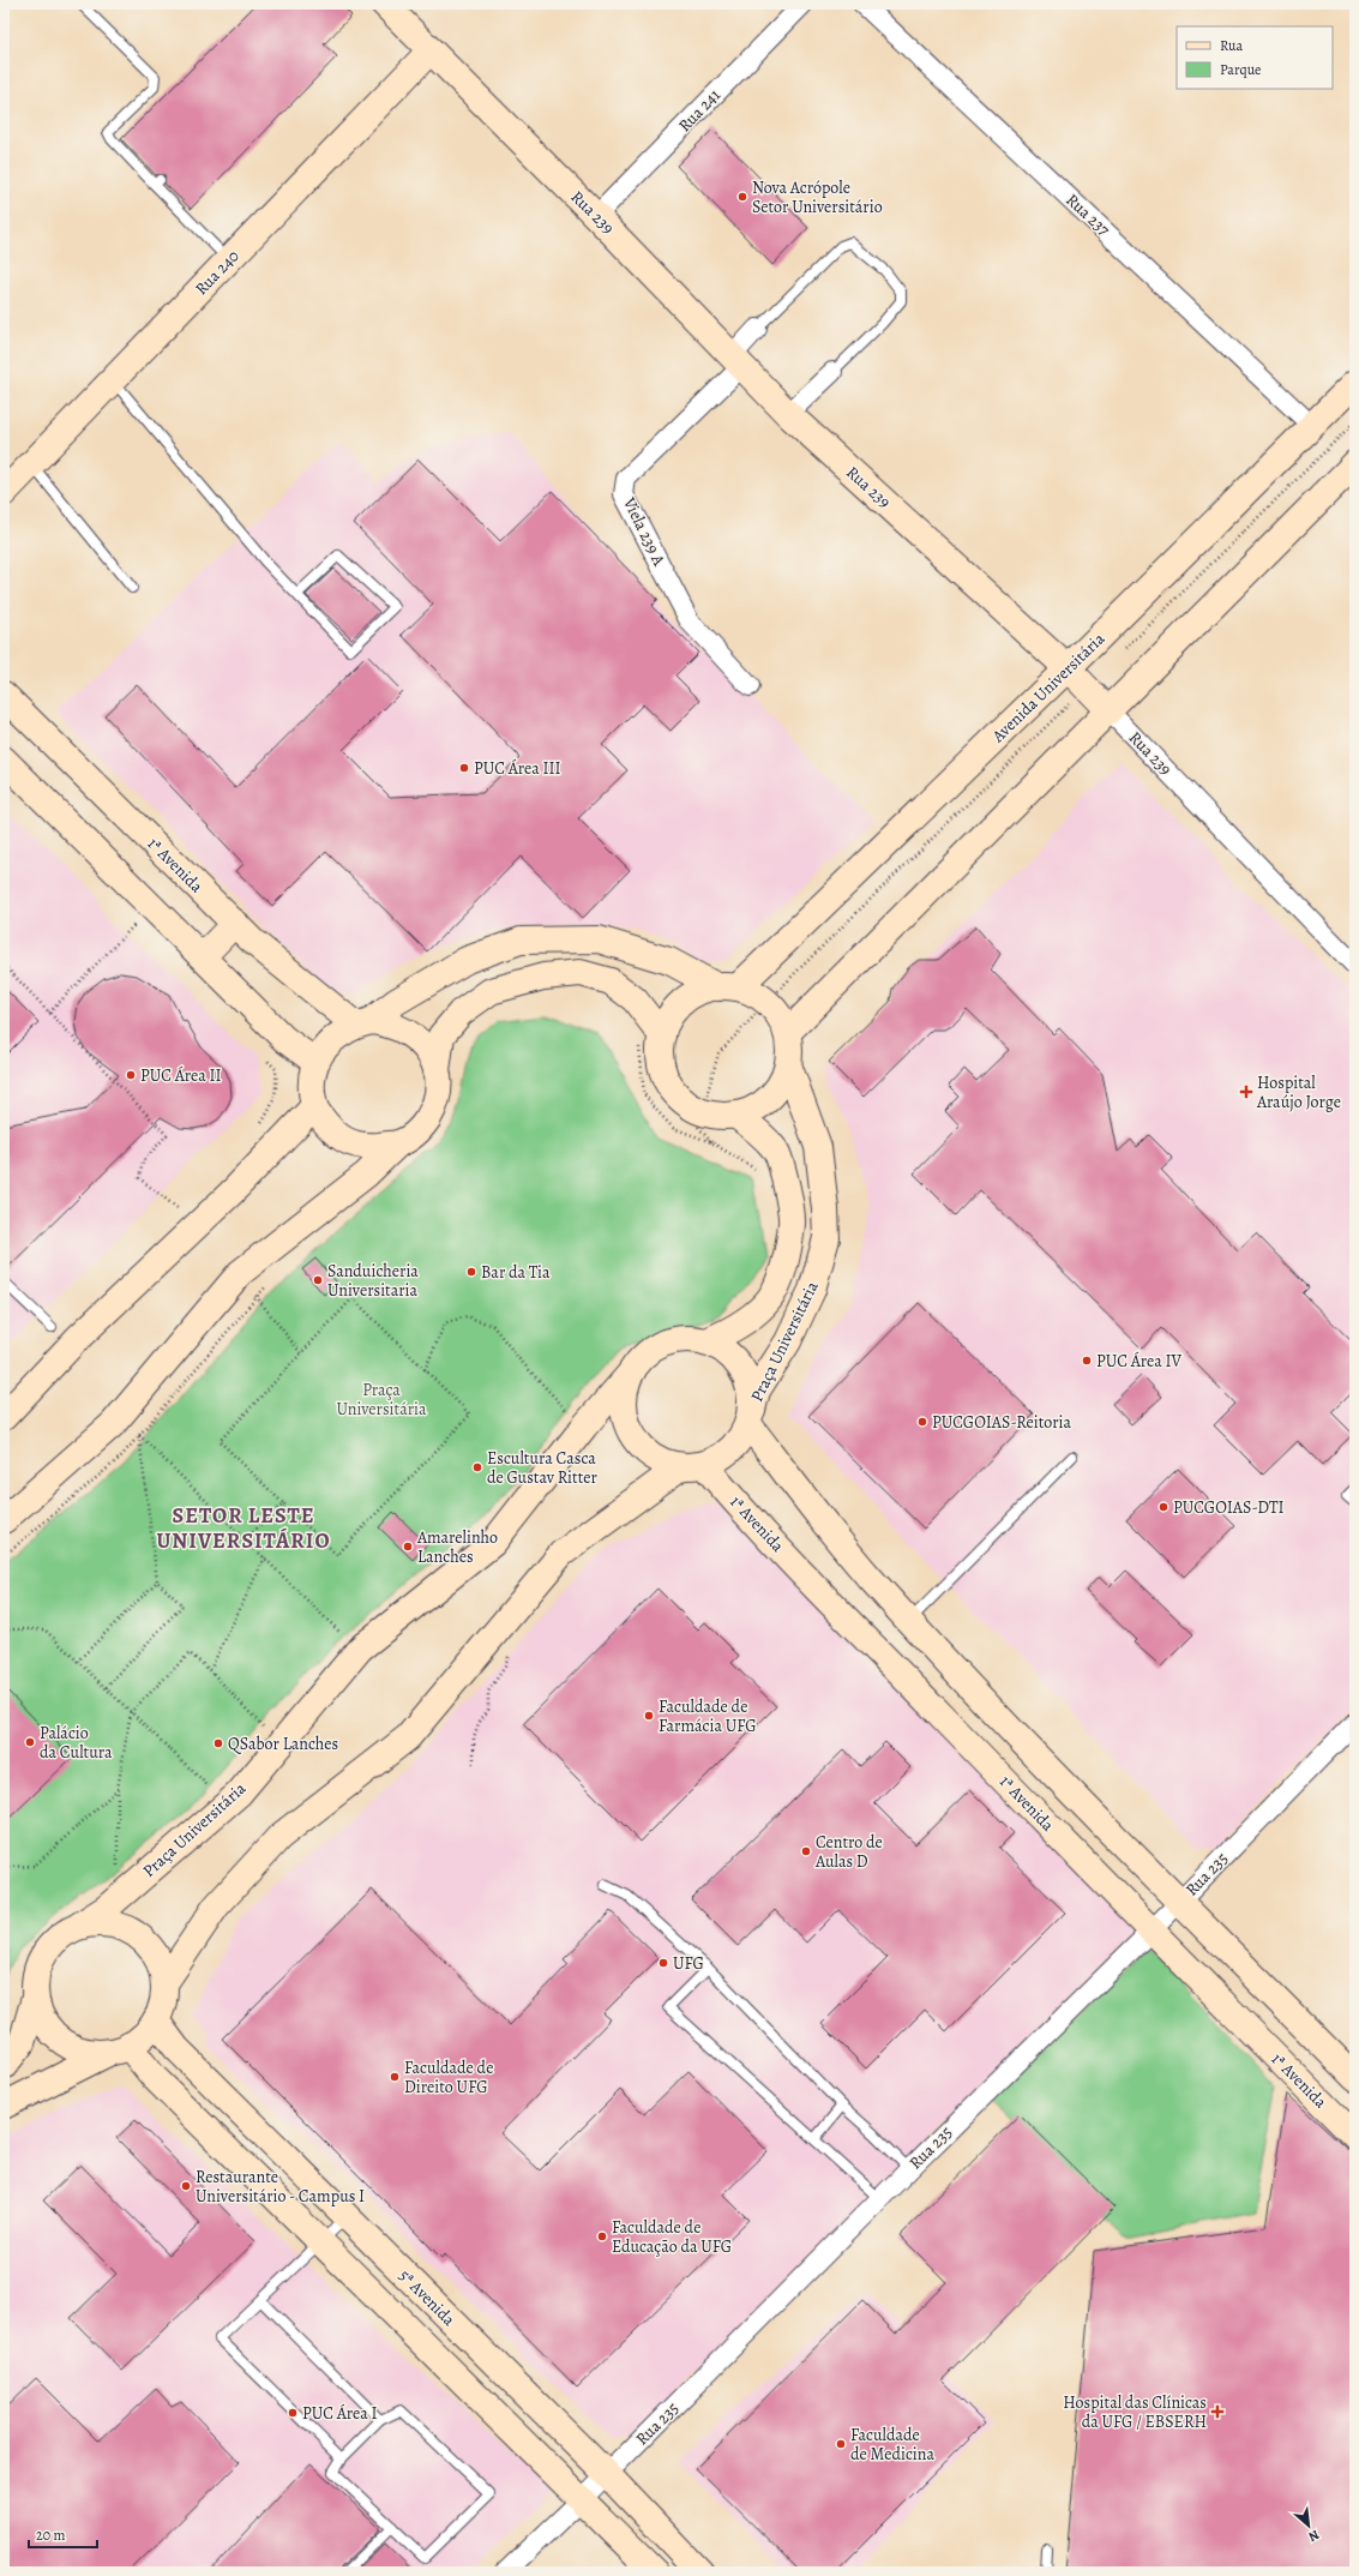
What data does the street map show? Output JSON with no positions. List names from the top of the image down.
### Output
{
  "streets": {
    "main road": [
      "Rua 239",
      "Rua 240",
      "Avenida Universitária",
      "1ª Avenida",
      "Praça Universitária",
      "5ª Avenida"
    ],
    "street": [
      "Rua 241",
      "Rua 237",
      "Viela 239 A",
      "Rua 235"
    ]
  },
  "crossings": [
    ["Rua 241", "Rua 239"],
    ["Rua 239", "Rua 240"],
    ["Rua 239", "Viela 239 A"],
    ["Rua 239", "Avenida Universitária"],
    ["Rua 237", "Avenida Universitária"],
    ["1ª Avenida", "Rua 235"],
    ["Praça Universitária", "5ª Avenida"],
    ["Rua 235", "5ª Avenida"]
  ],
  "districts": ["SETOR LESTE UNIVERSITÁRIO"],
  "parks": ["Praça Universitária"],
  "places": {
    "other": [
      "Nova Acrópole Setor Universitário",
      "PUC Área III",
      "PUC Área II",
      "Bar da Tia",
      "Sanduicheria Universitaria",
      "PUC Área IV",
      "PUCGOIAS-Reitoria",
      "Escultura Casca de Gustav Ritter",
      "PUCGOIAS-DTI",
      "Amarelinho Lanches",
      "Faculdade de Farmácia UFG",
      "Palácio da Cultura",
      "QSabor Lanches",
      "Centro de Aulas D",
      "UFG",
      "Faculdade de Direito UFG",
      "Restaurante Universitário - Campus I",
      "Faculdade de Educação da UFG",
      "PUC Área I",
      "Faculdade de Medicina"
    ],
    "health": ["Hospital Araújo Jorge", "Hospital das Clínicas da UFG / EBSERH"]
  },
  "legend": ["Rua", "Parque"],
  "scale_bar": "20 m",
  "north": "bottom right"
}
